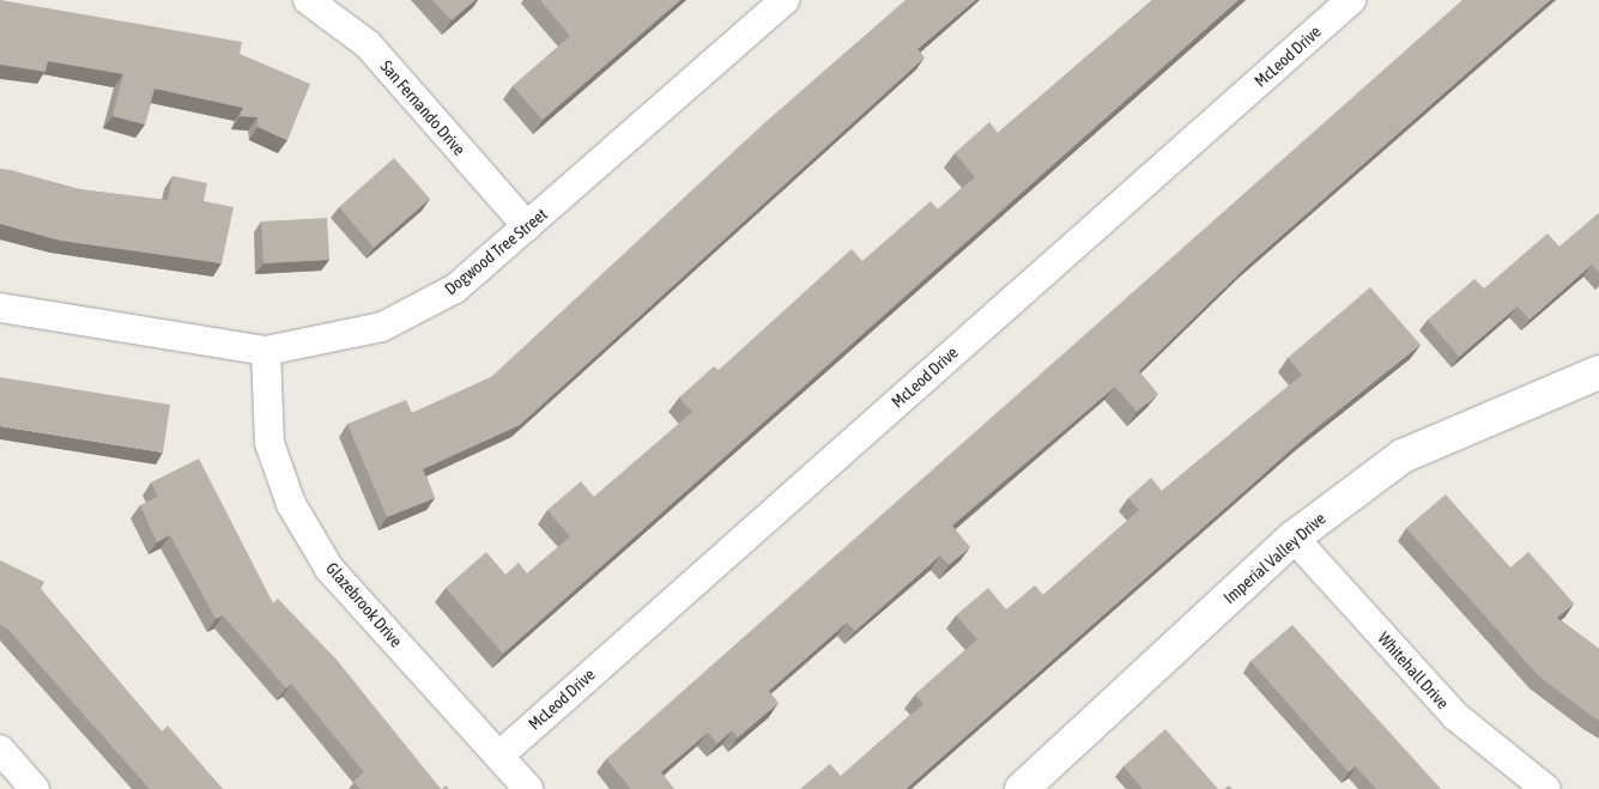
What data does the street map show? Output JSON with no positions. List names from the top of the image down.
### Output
{
  "streets": {
    "street": [
      "McLeod Drive",
      "San Fernando Drive",
      "Dogwood Tree Street",
      "Imperial Valley Drive",
      "Glazebrook Drive",
      "Whitehall Drive"
    ]
  },
  "crossings": [
    ["McLeod Drive", "Glazebrook Drive"],
    ["San Fernando Drive", "Dogwood Tree Street"],
    ["Dogwood Tree Street", "Glazebrook Drive"],
    ["Imperial Valley Drive", "Whitehall Drive"]
  ]
}
